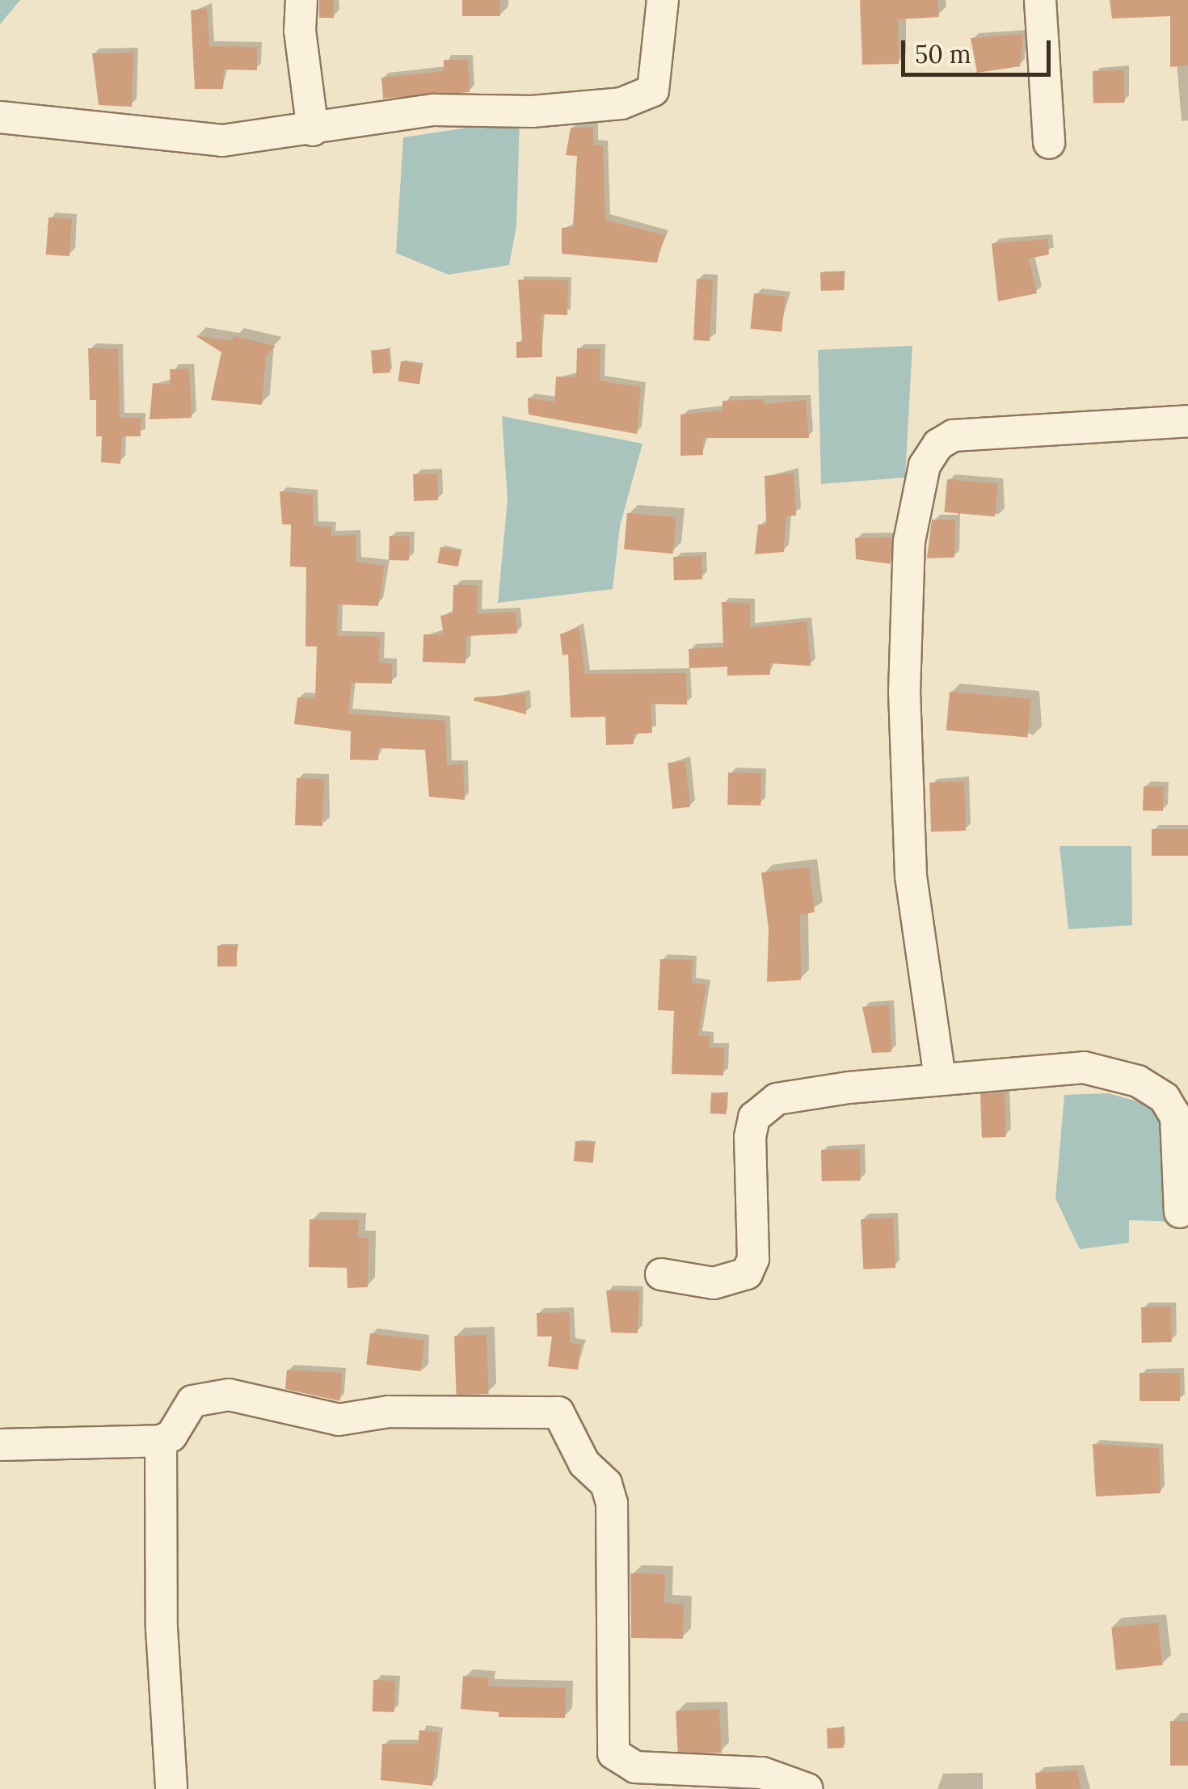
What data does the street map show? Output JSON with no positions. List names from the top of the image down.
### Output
{
  "scale_bar": "50 m"
}
